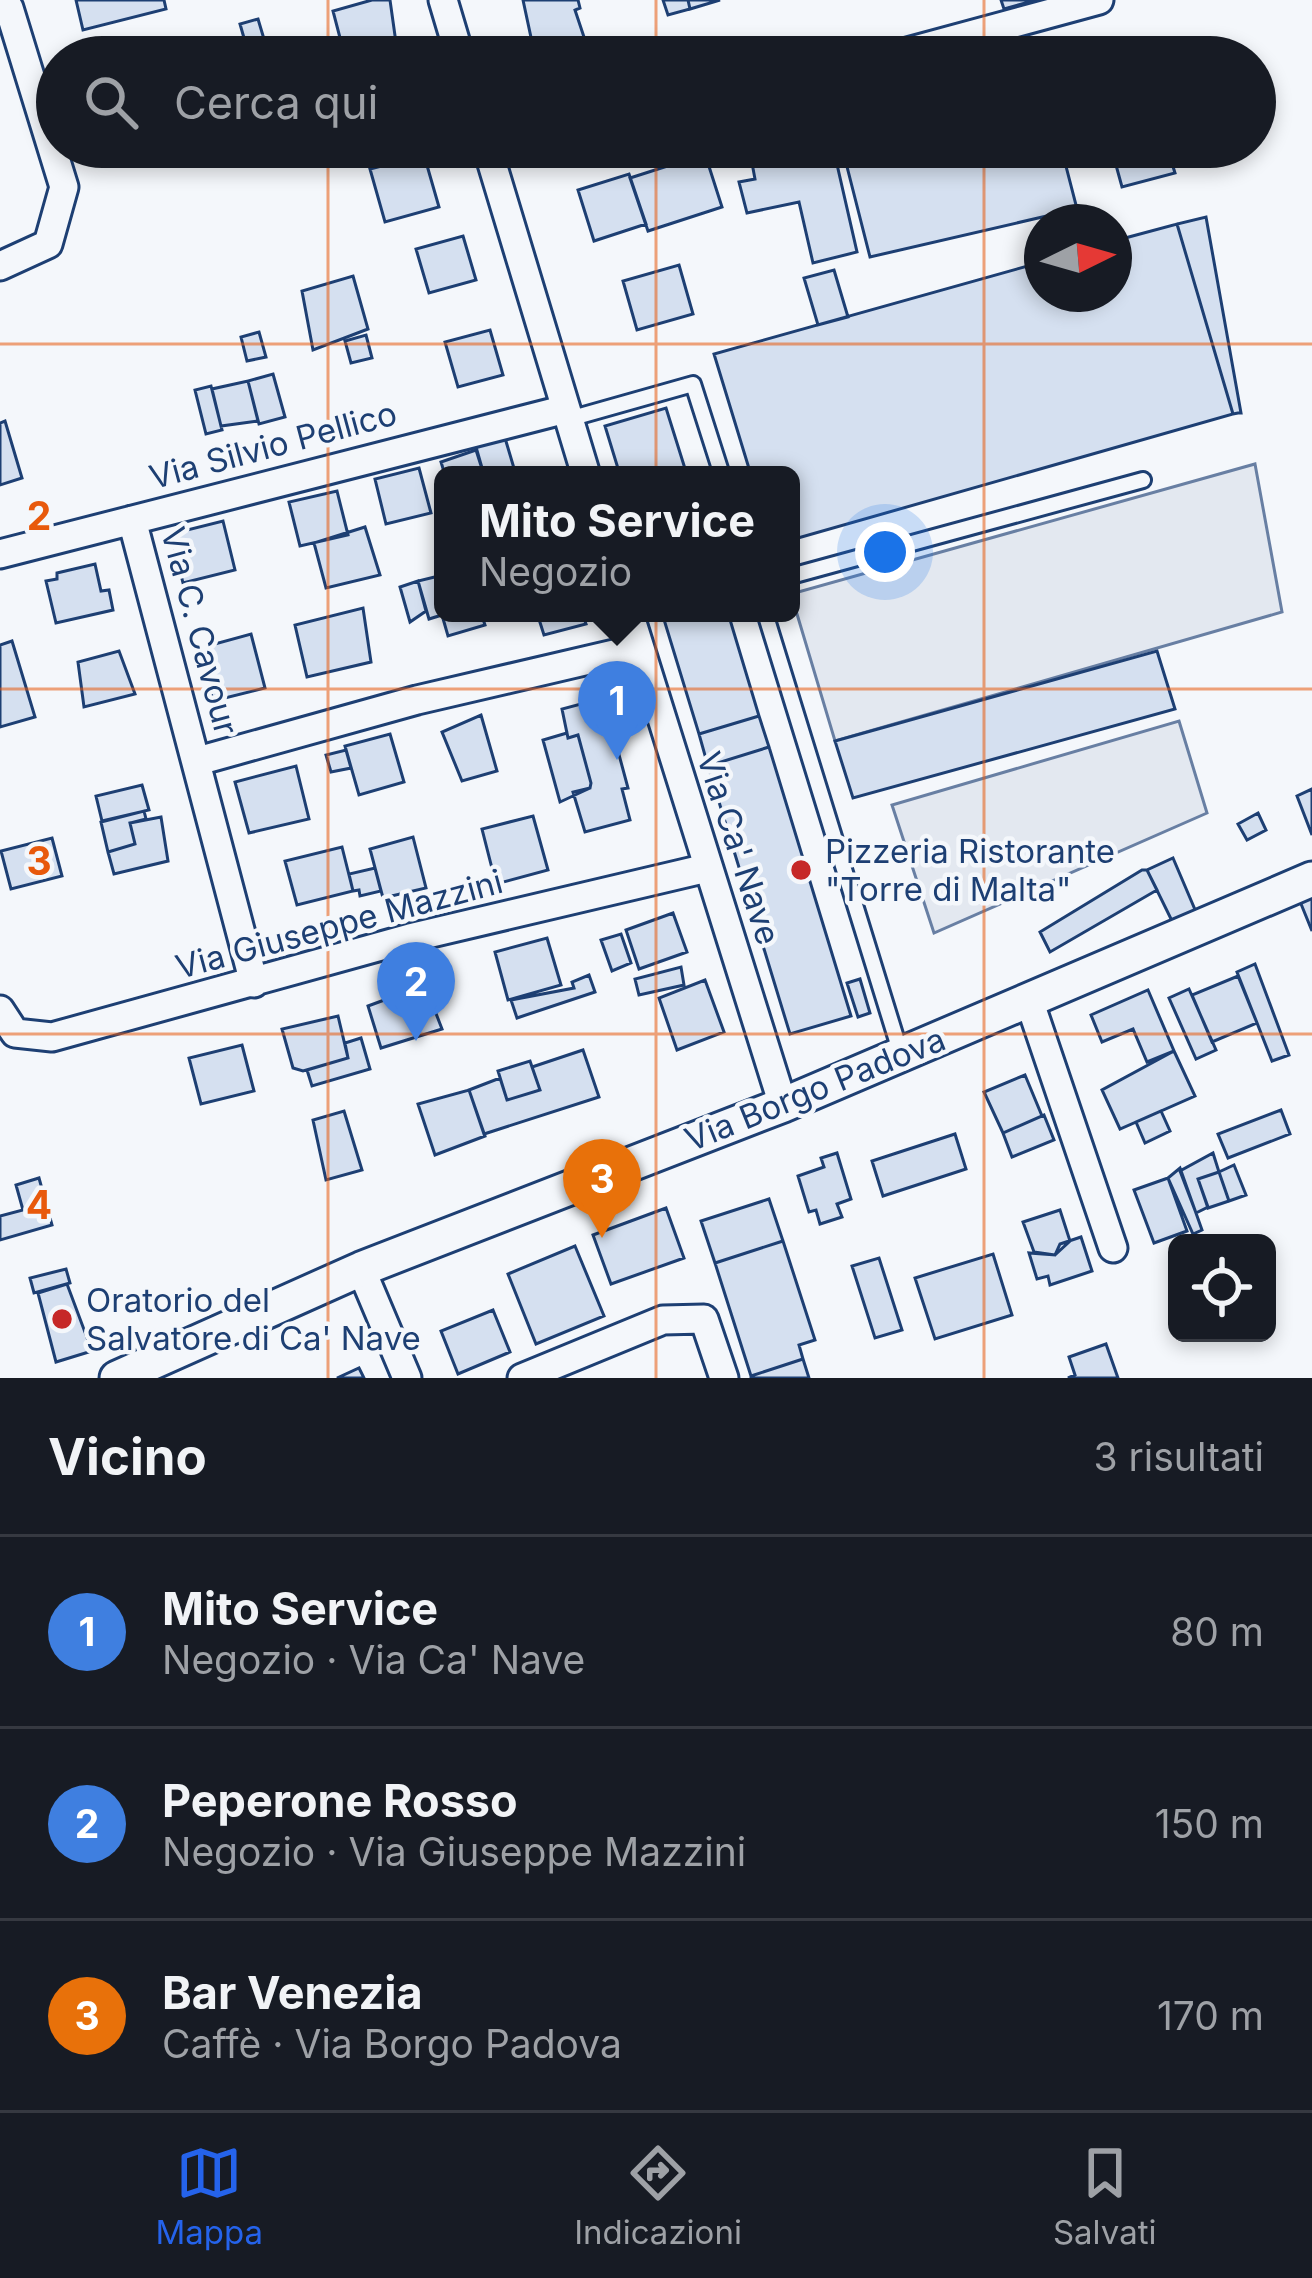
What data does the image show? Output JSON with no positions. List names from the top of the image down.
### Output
{
  "streets": {
    "street": [
      "Via Silvio Pellico",
      "Via C. Cavour",
      "Via Ca' Nave",
      "Via Giuseppe Mazzini",
      "Via Borgo Padova"
    ]
  },
  "crossings": [
    ["Via Silvio Pellico", "Via C. Cavour"],
    ["Via C. Cavour", "Via Ca' Nave"],
    ["Via C. Cavour", "Via Giuseppe Mazzini"],
    ["Via Ca' Nave", "Via Giuseppe Mazzini"],
    ["Via Ca' Nave", "Via Borgo Padova"]
  ],
  "places": ["Pizzeria Ristorante \"Torre di Malta\"", "Oratorio del Salvatore di Ca' Nave"],
  "north": "right",
  "page": {
    "search": "Cerca qui",
    "popup": ["Mito Service", "Negozio"],
    "pins": ["1", "2", "3"],
    "heading": ["Vicino", "3 risultati"],
    "list": [
      {
        "mark": "1",
        "name": "Mito Service",
        "note": "Negozio · Via Ca' Nave",
        "value": "80 m"
      },
      {
        "mark": "2",
        "name": "Peperone Rosso",
        "note": "Negozio · Via Giuseppe Mazzini",
        "value": "150 m"
      },
      {
        "mark": "3",
        "name": "Bar Venezia",
        "note": "Caffè · Via Borgo Padova",
        "value": "170 m"
      }
    ],
    "nav": ["Mappa", "Indicazioni", "Salvati"]
  },
  "grid": {
    "rows": ["2", "3", "4"]
  }
}
